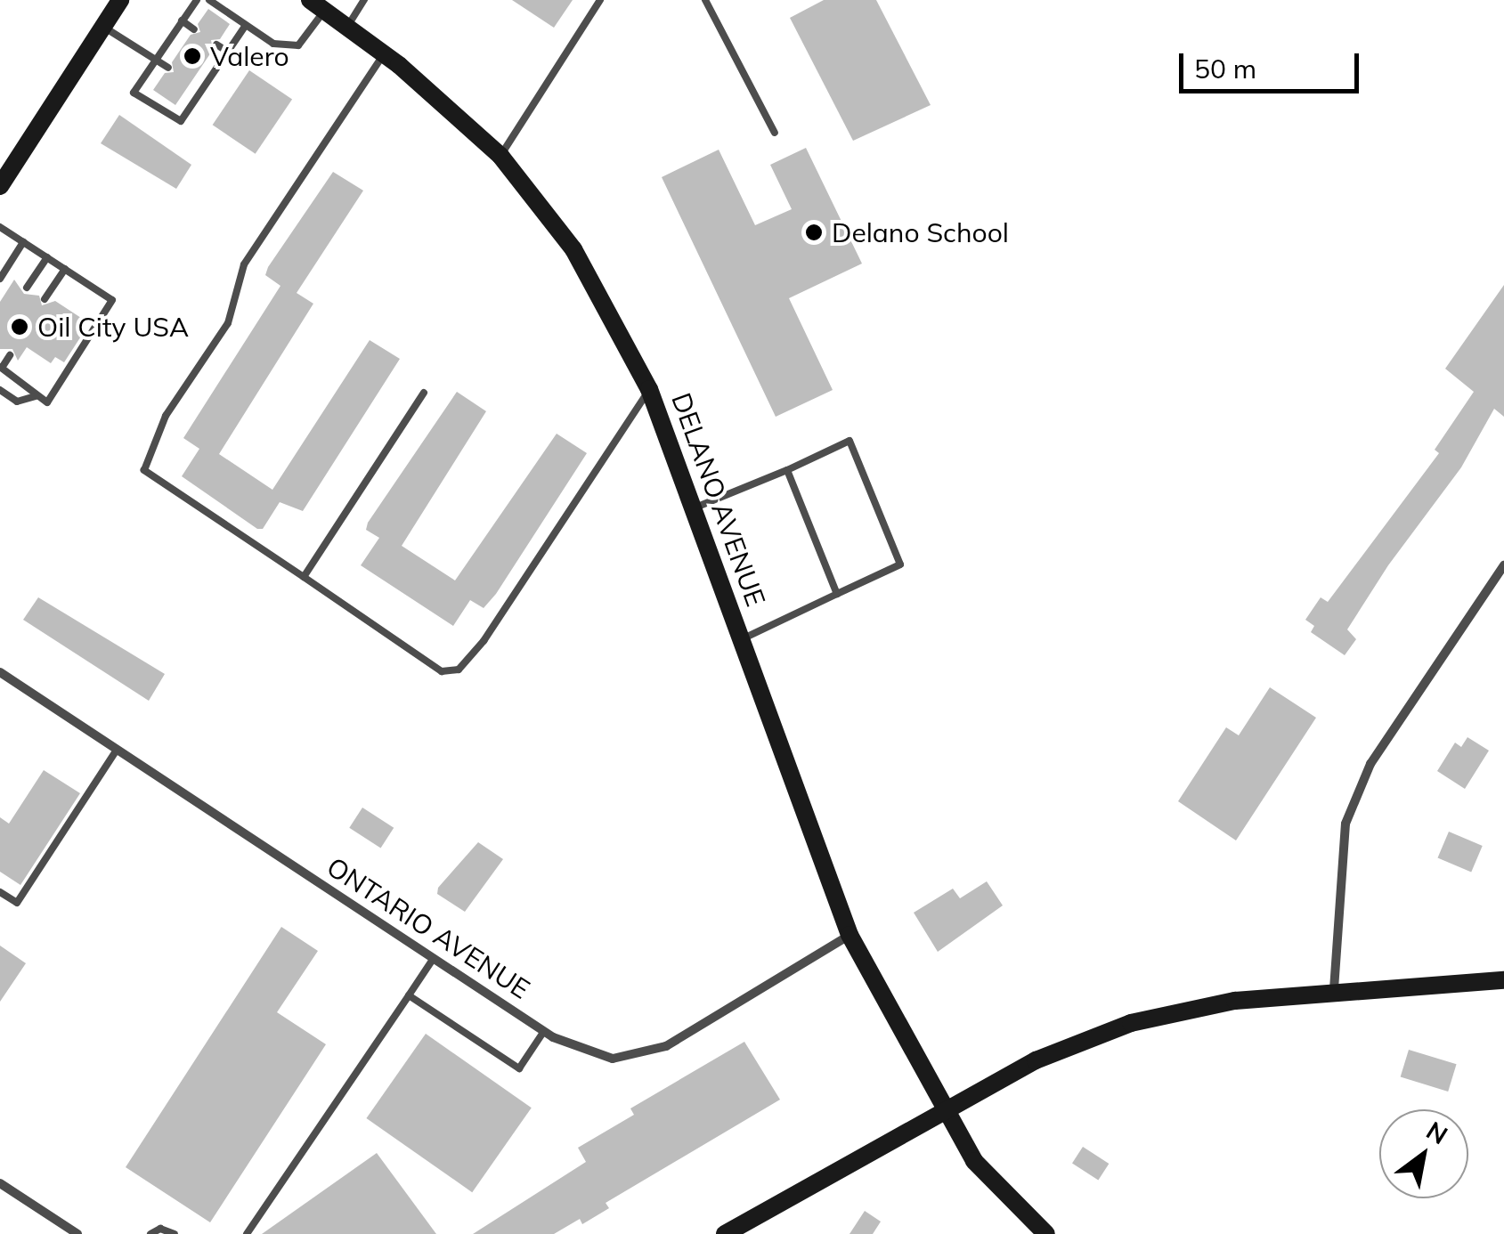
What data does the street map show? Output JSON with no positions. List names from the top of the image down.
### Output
{
  "streets": {
    "main road": ["DELANO AVENUE"],
    "street": ["ONTARIO AVENUE"]
  },
  "crossings": [
    ["DELANO AVENUE", "ONTARIO AVENUE"]
  ],
  "places": ["Valero", "Delano School", "Oil City USA"],
  "scale_bar": "50 m",
  "north": "top right"
}
